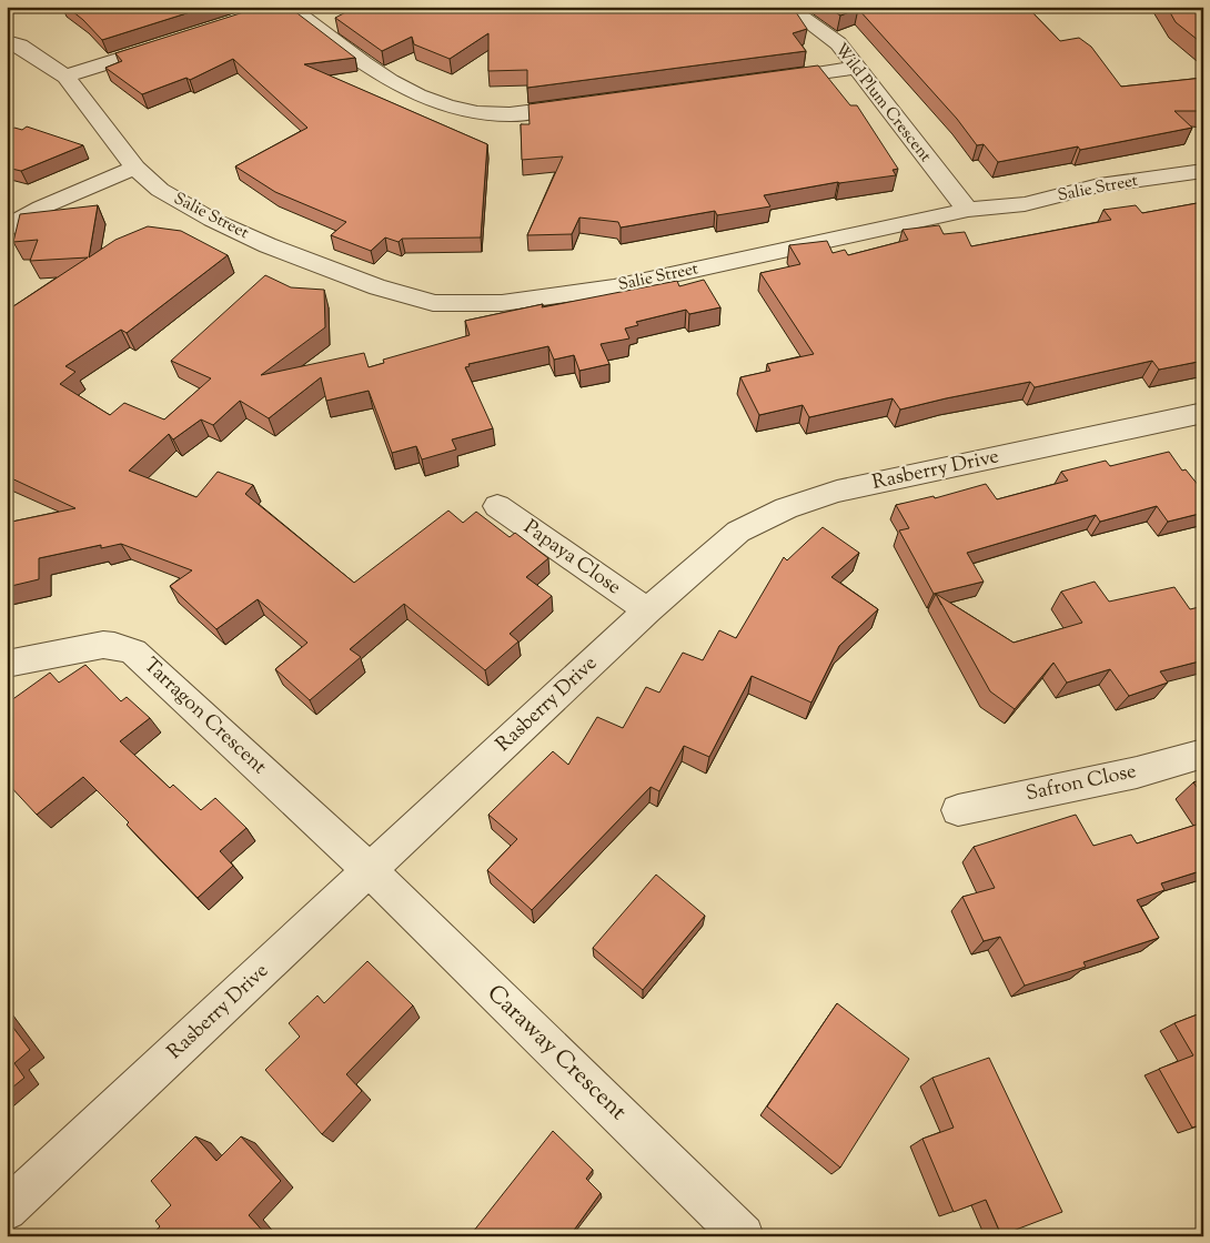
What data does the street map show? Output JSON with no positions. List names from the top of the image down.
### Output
{
  "streets": {
    "street": [
      "Wild Plum Crescent",
      "Salie Street",
      "Rasberry Drive",
      "Papaya Close",
      "Tarragon Crescent",
      "Safron Close",
      "Caraway Crescent"
    ]
  },
  "crossings": [
    ["Wild Plum Crescent", "Salie Street"],
    ["Rasberry Drive", "Papaya Close"],
    ["Rasberry Drive", "Tarragon Crescent"],
    ["Rasberry Drive", "Caraway Crescent"],
    ["Tarragon Crescent", "Caraway Crescent"]
  ]
}
